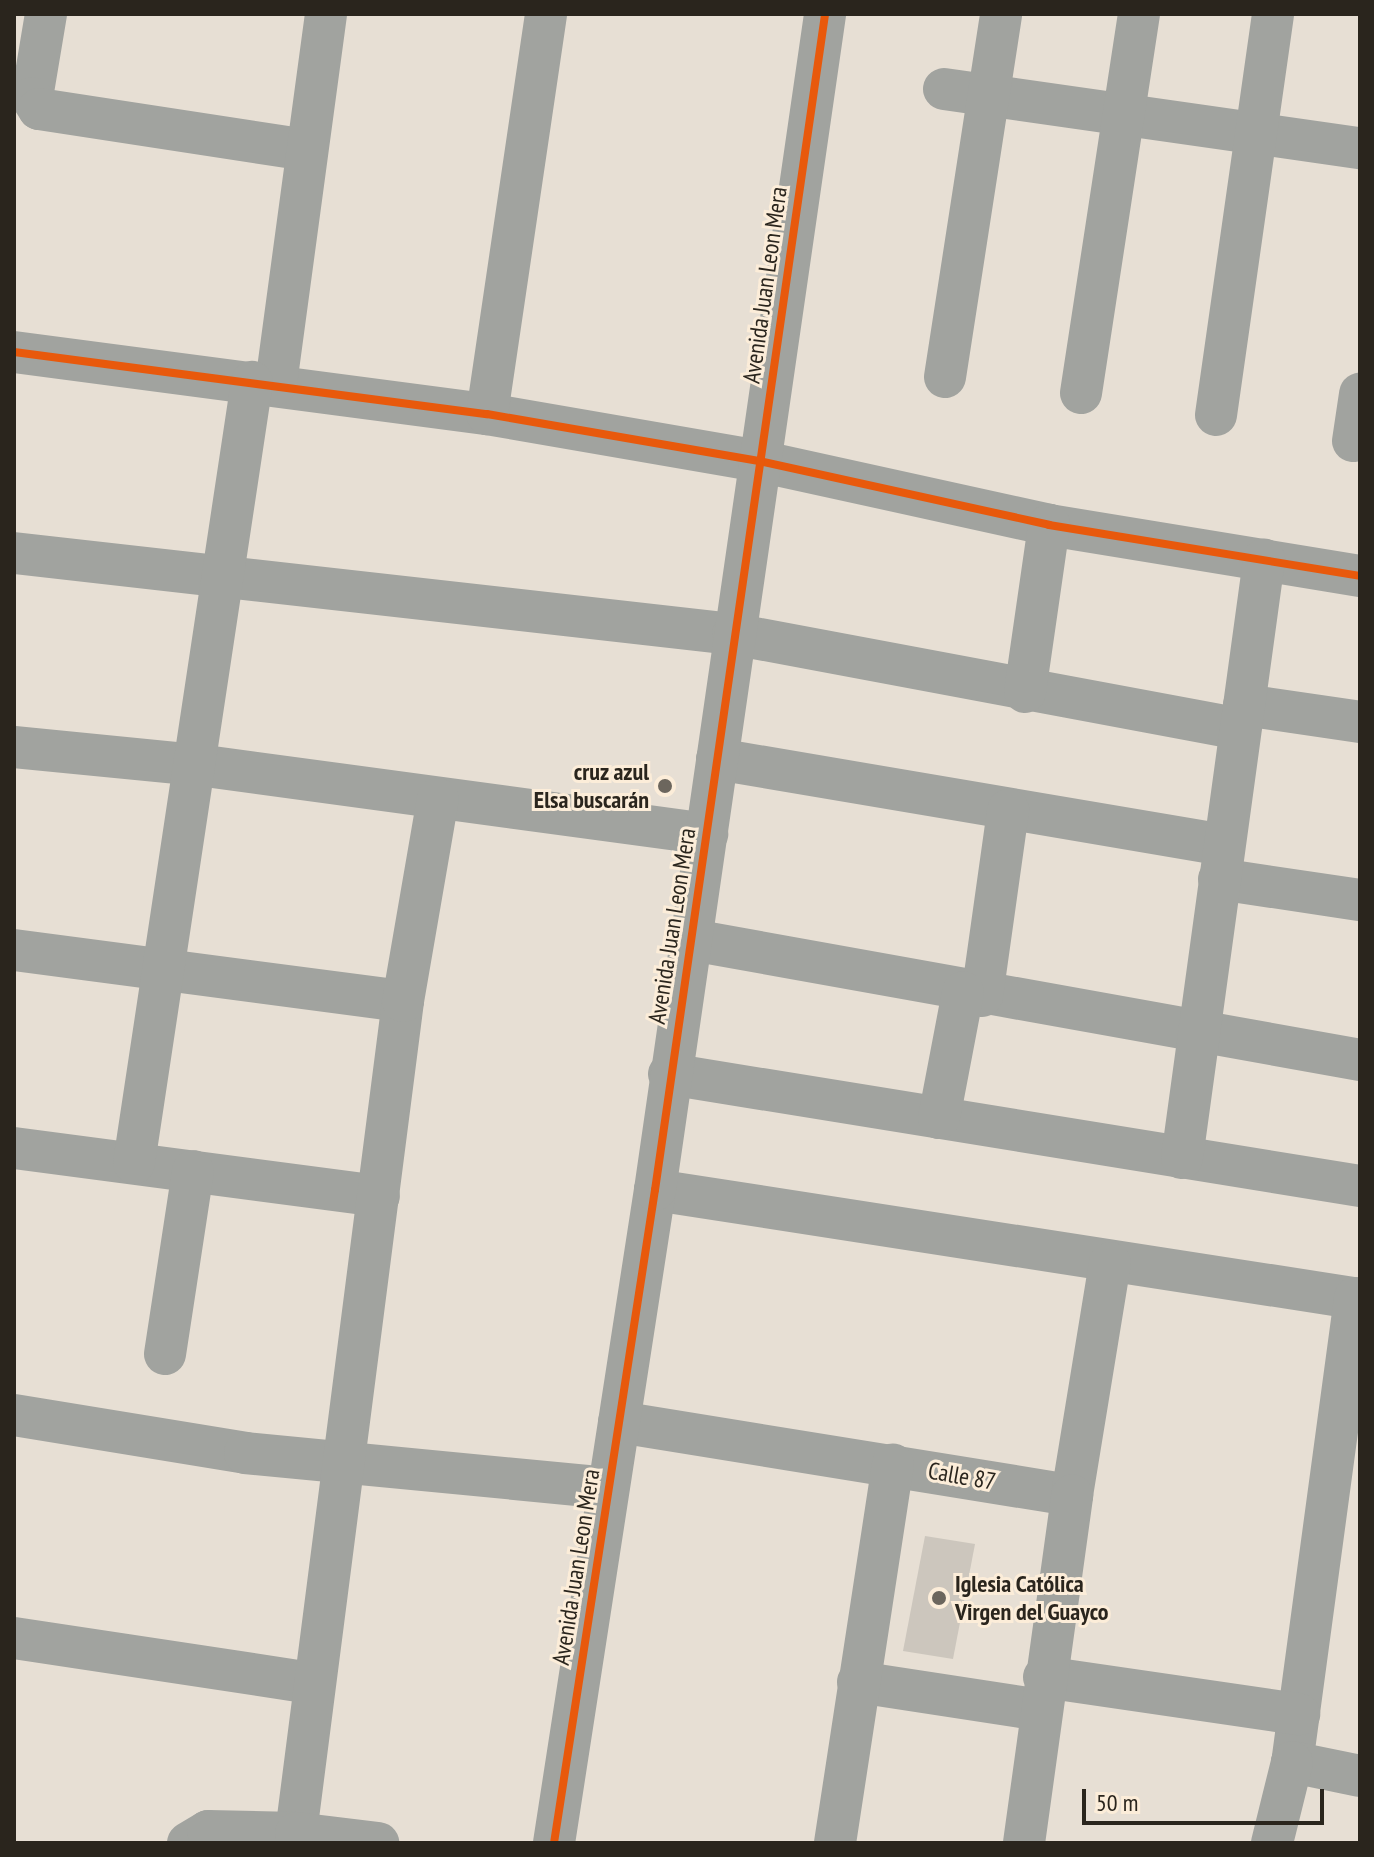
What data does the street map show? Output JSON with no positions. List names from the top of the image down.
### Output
{
  "streets": {
    "street": ["Avenida Juan Leon Mera", "Calle 87"]
  },
  "crossings": [
    ["Avenida Juan Leon Mera", "Calle 87"]
  ],
  "places": ["cruz azul Elsa buscarán", "Iglesia Católica Virgen del Guayco"],
  "scale_bar": "50 m"
}
